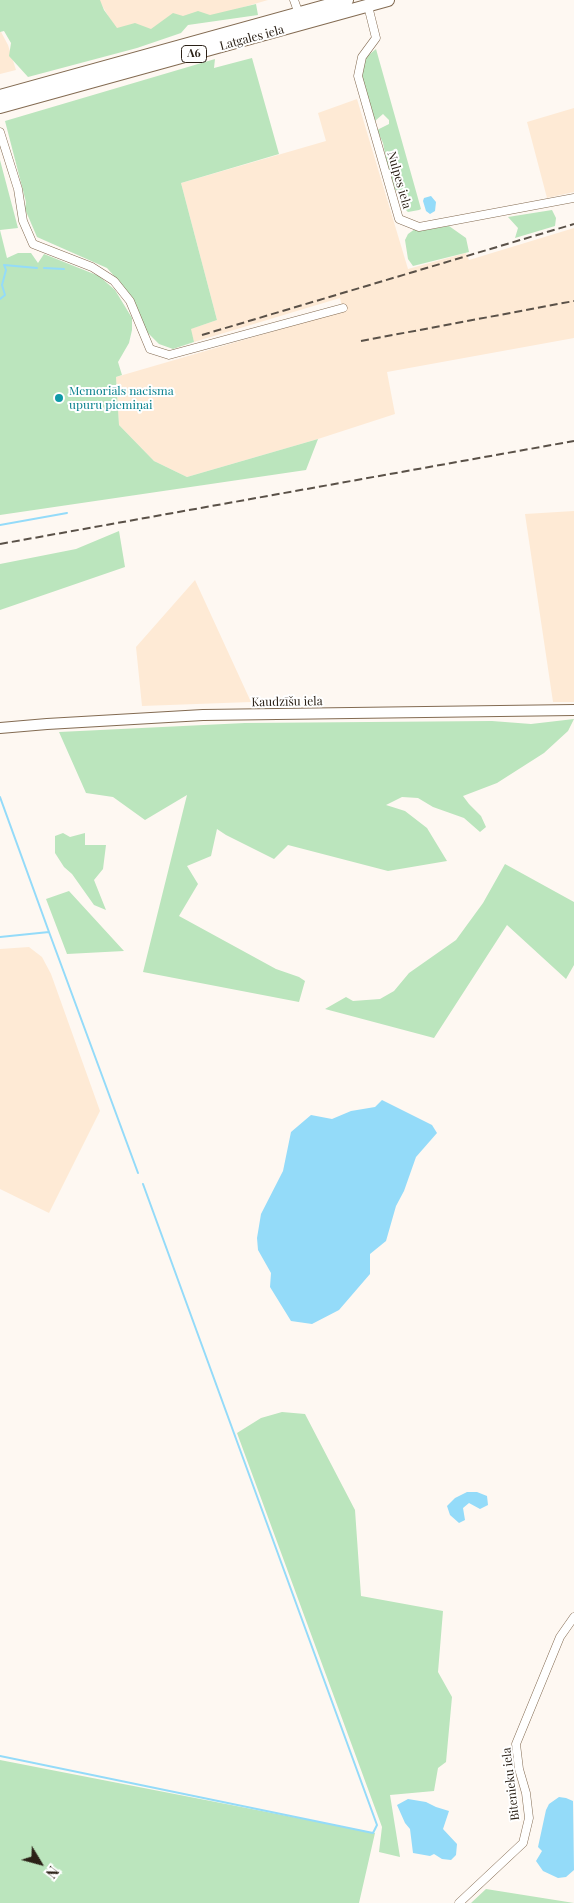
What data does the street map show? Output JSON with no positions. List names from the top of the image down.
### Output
{
  "streets": {
    "highway": ["Latgales iela", "A6"],
    "street": ["Nulpes iela", "Kaudzīšu iela", "Bitenieku iela"]
  },
  "crossings": [
    ["Latgales iela", "Nulpes iela"]
  ],
  "places": ["Memoriāls nacisma upuru piemiņai"],
  "north": "bottom right"
}
